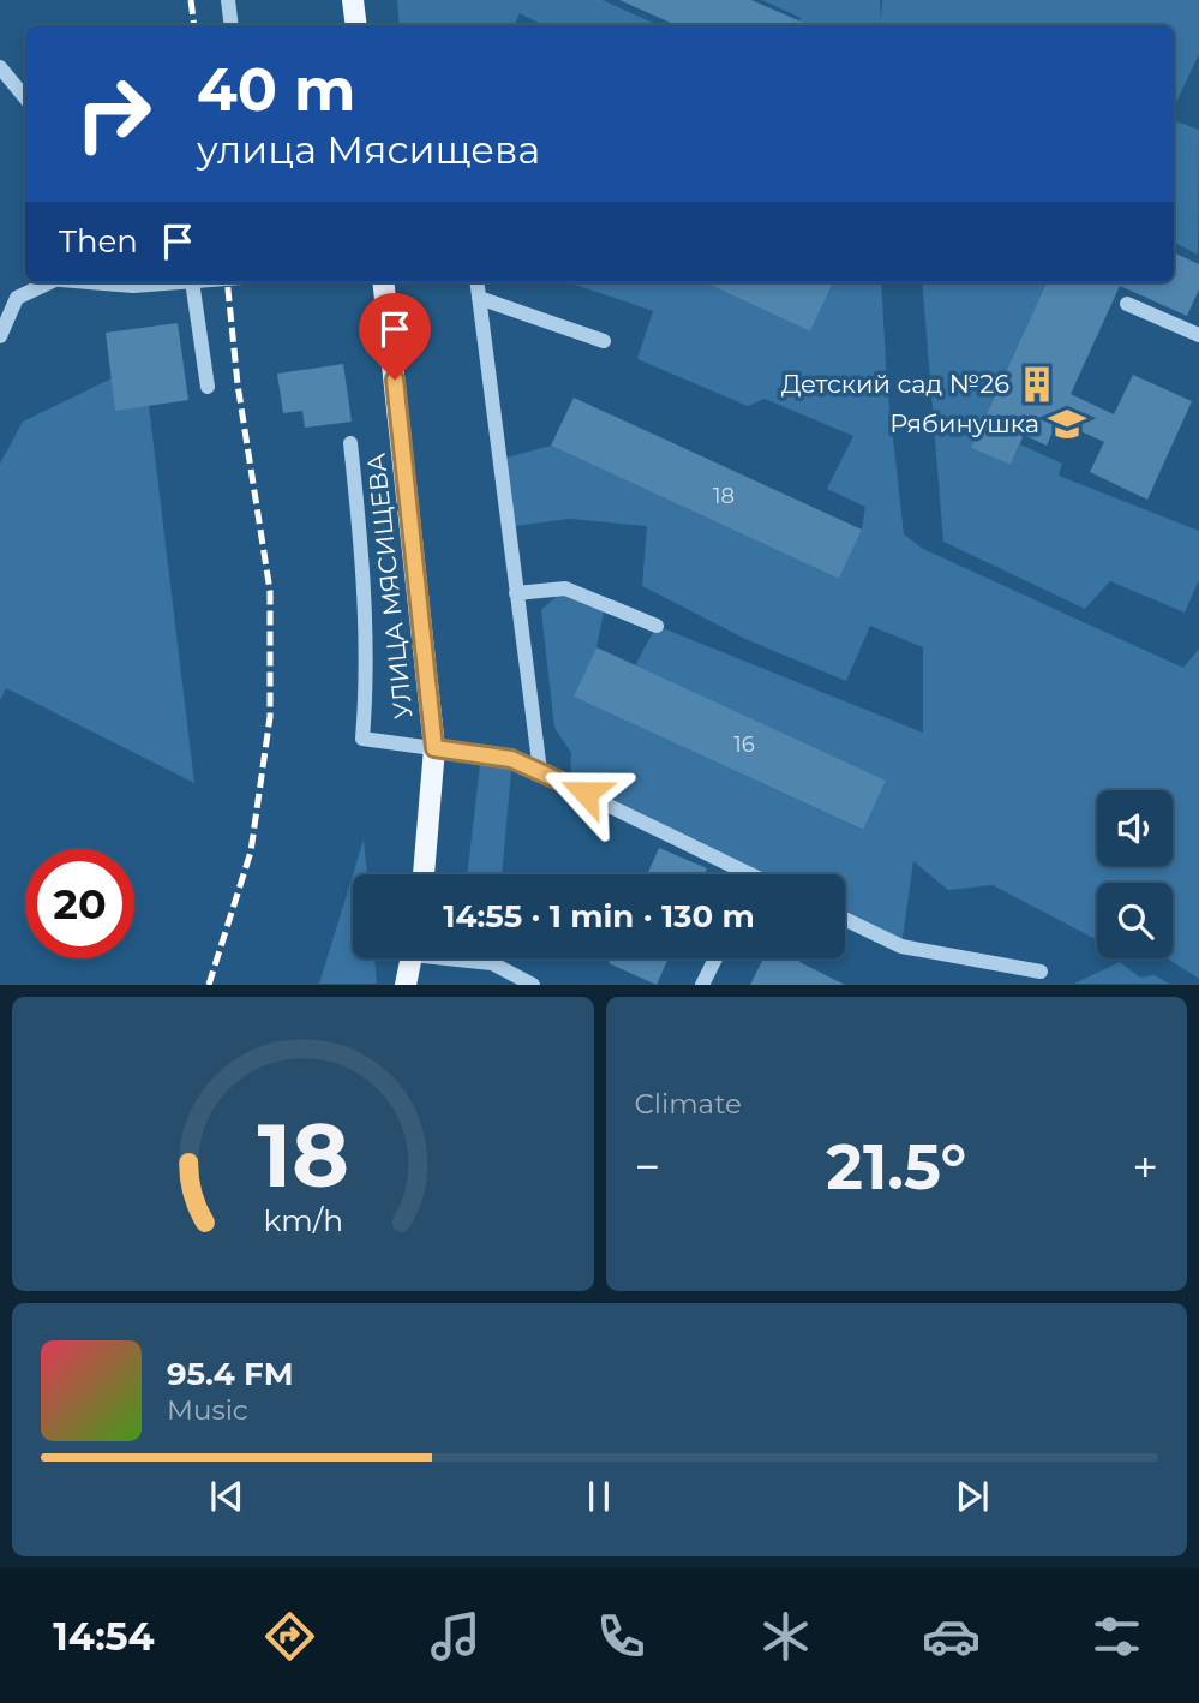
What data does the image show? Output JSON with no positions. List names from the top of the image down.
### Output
{
  "streets": {
    "main road": ["УЛИЦА МЯСИЩЕВА"]
  },
  "places": {
    "building": ["Детский сад №26"],
    "school or university": ["Рябинушка"]
  },
  "house_numbers": ["18", "16"],
  "page": {
    "turn": ["40 m", "улица Мясищева"],
    "then": "Then",
    "limit": "20",
    "trip": "14:55 · 1 min · 130 m",
    "tile": "Climate",
    "heat": ["−", "21.5°", "+"],
    "song": ["95.4 FM", "Music"],
    "tabs": "14:54",
    "gauge": ["18", "km/h"]
  }
}
